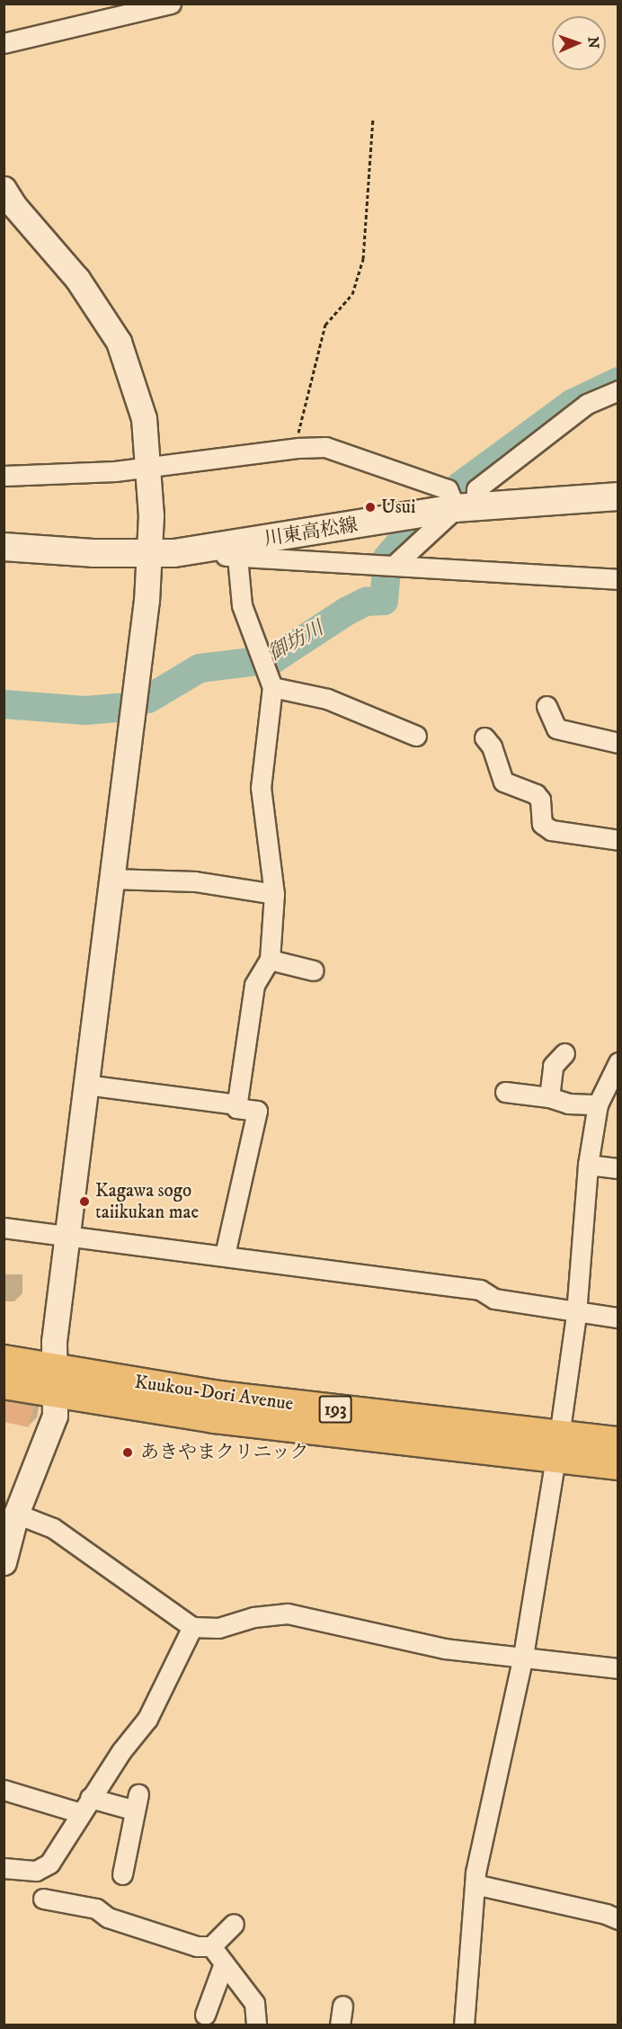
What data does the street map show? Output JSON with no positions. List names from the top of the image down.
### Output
{
  "streets": {
    "highway": ["Kuukou-Dori Avenue", "193"],
    "main road": ["川東高松線"]
  },
  "water": ["御坊川"],
  "places": ["Usui", "Kagawa sogo taiikukan mae", "あきやまクリニック"],
  "north": "right"
}
